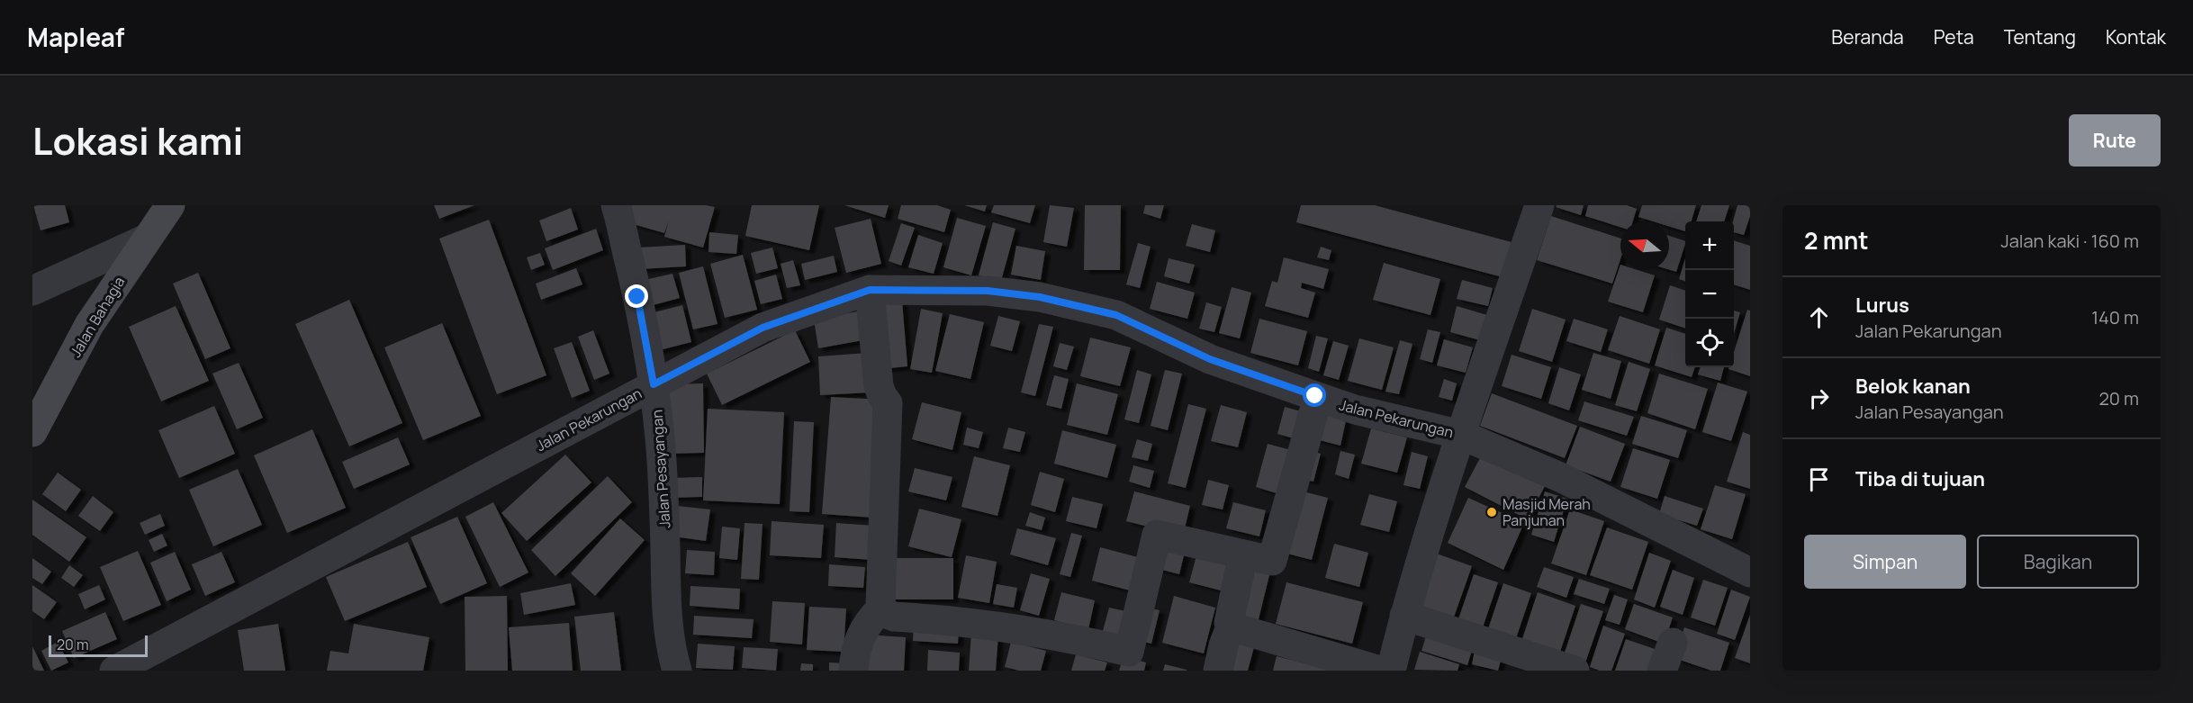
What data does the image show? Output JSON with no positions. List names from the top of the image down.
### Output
{
  "streets": {
    "main road": ["Jalan Bahagia"],
    "street": ["Jalan Pekarungan", "Jalan Pesayangan"]
  },
  "crossings": [
    ["Jalan Pekarungan", "Jalan Pesayangan"]
  ],
  "places": ["Masjid Merah Panjunan"],
  "scale_bar": "20 m",
  "north": "left",
  "page": {
    "header": "Mapleaf",
    "nav": [
      "Beranda",
      "Peta",
      "Tentang",
      "Kontak"
    ],
    "title": "Lokasi kami",
    "buttons": [
      "Rute",
      ["Simpan", "Bagikan"]
    ],
    "heading": ["2 mnt", "Jalan kaki · 160 m"],
    "map_buttons": ["+", "−"],
    "list": [
      ["Lurus", "Jalan Pekarungan", "140 m"],
      ["Belok kanan", "Jalan Pesayangan", "20 m"],
      "Tiba di tujuan"
    ],
    "scale": "20 m"
  }
}
